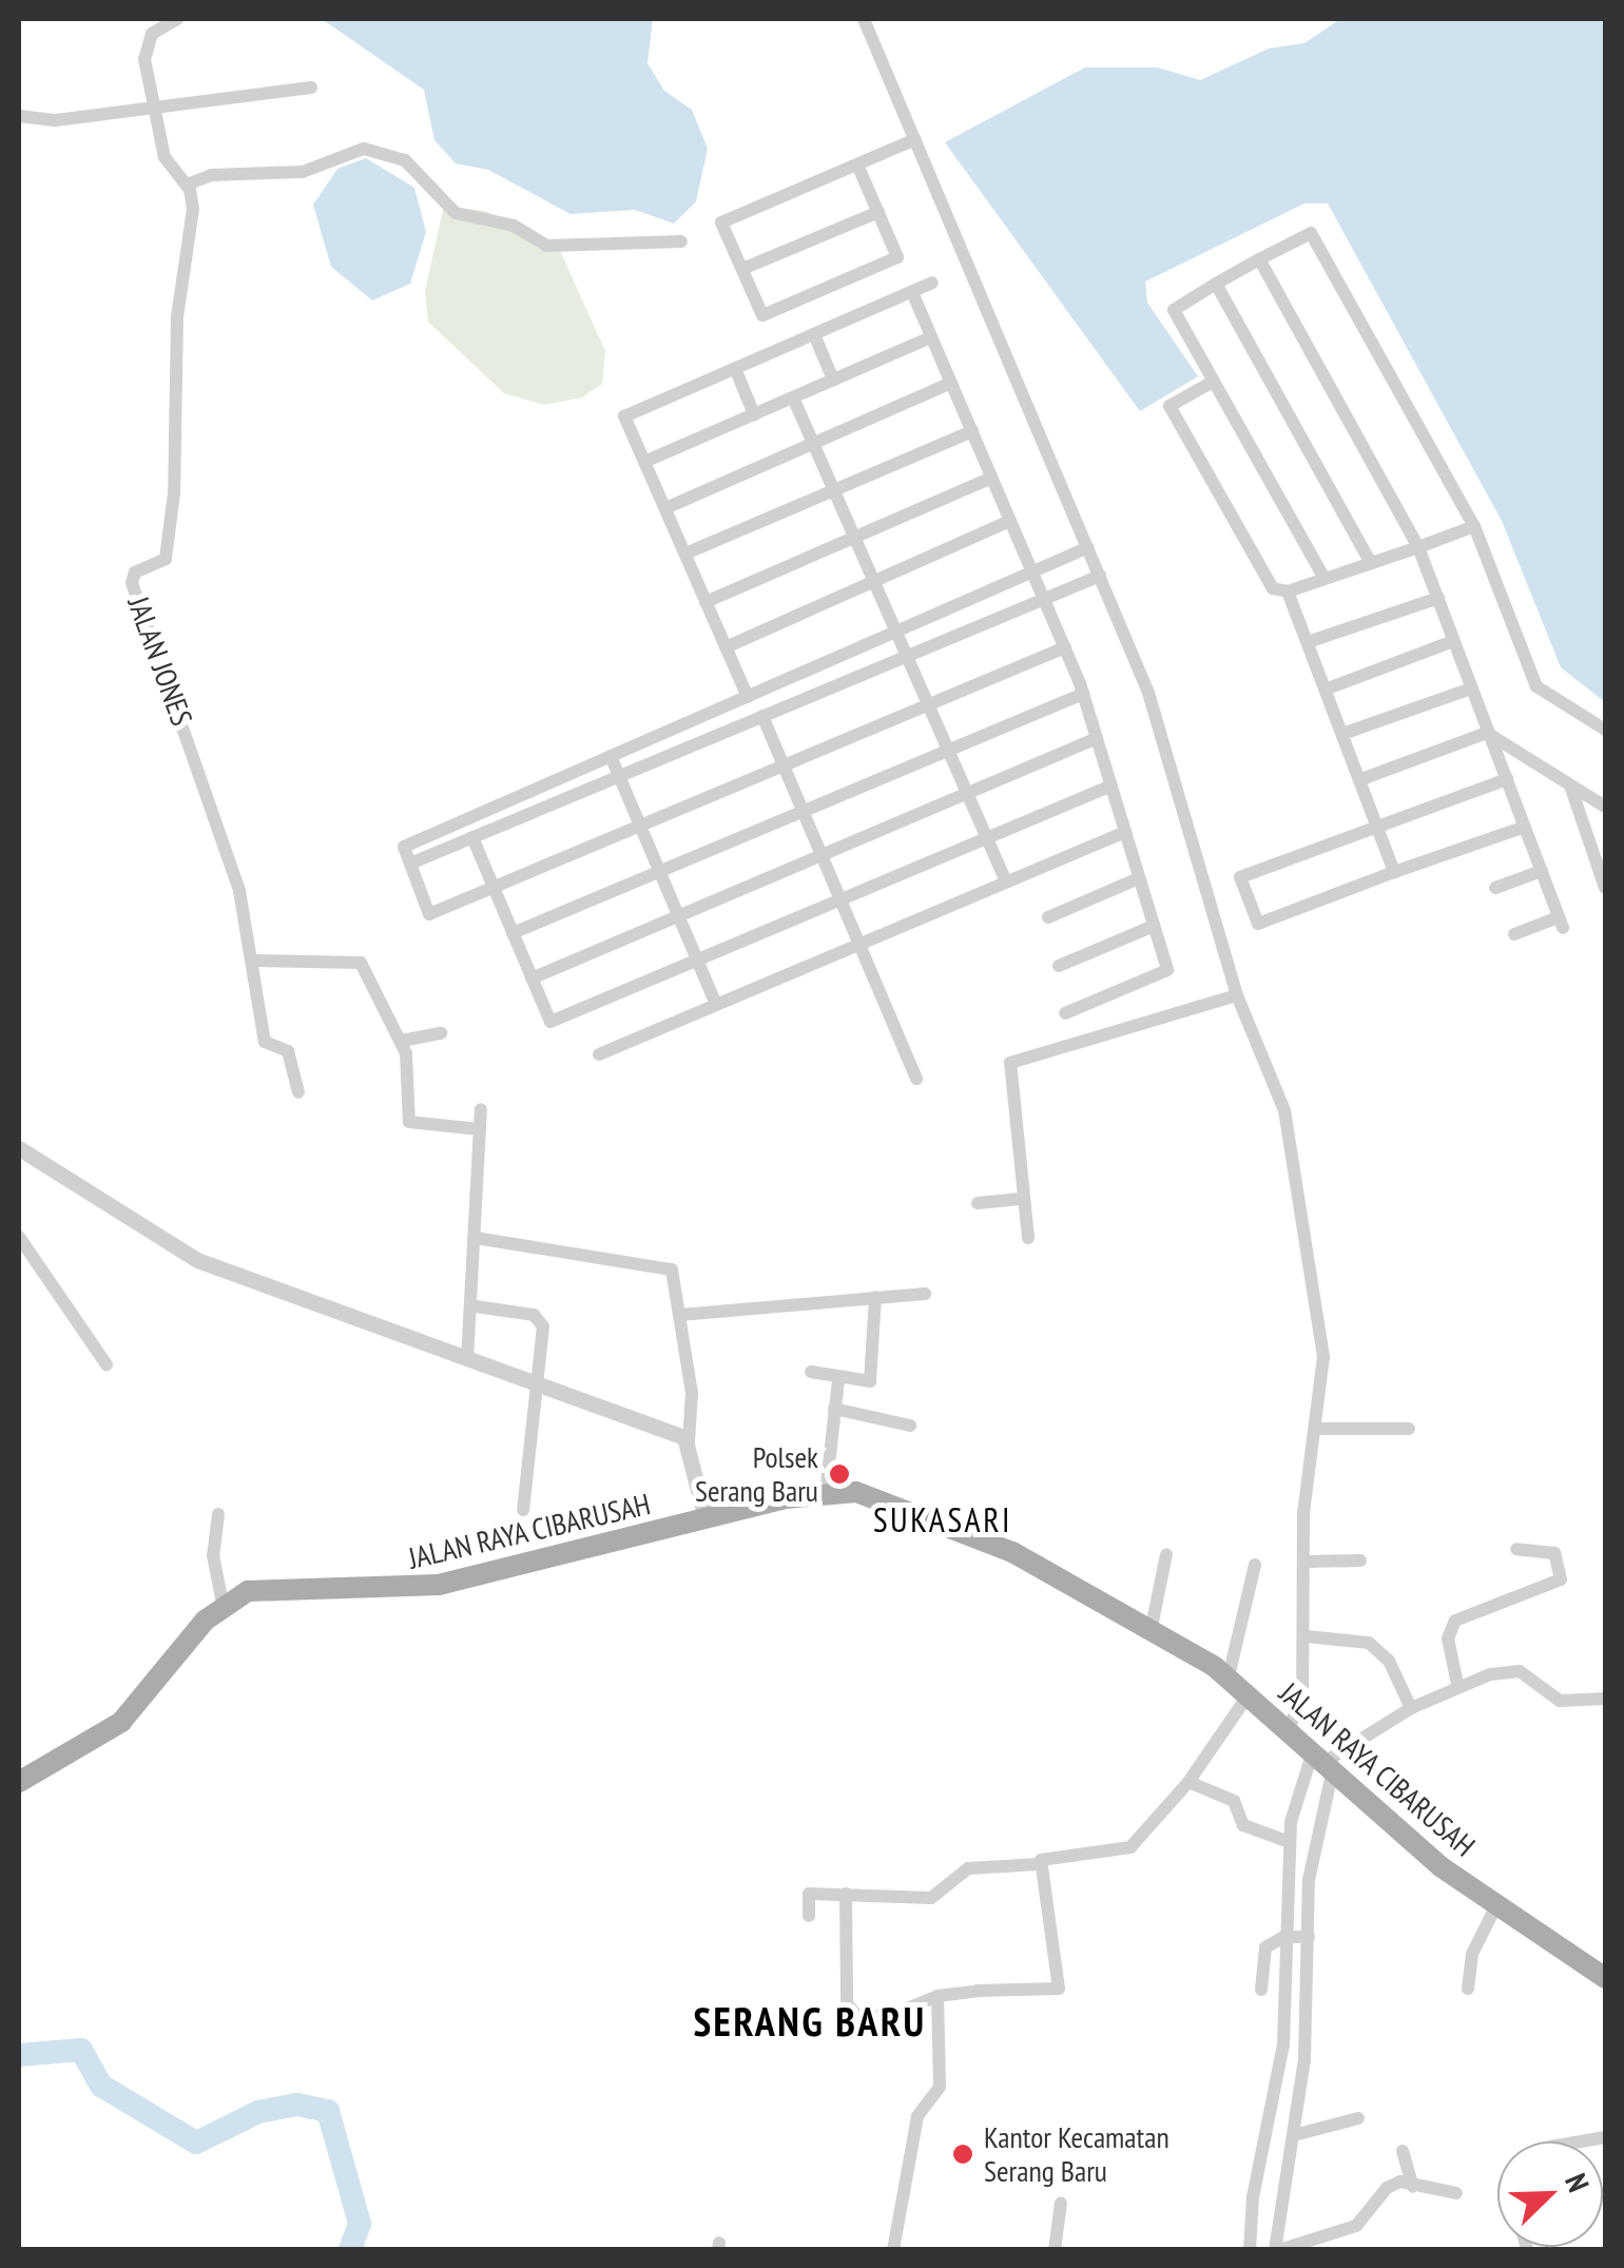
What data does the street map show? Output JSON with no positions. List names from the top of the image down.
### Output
{
  "streets": {
    "main road": ["JALAN RAYA CIBARUSAH"],
    "street": ["JALAN JONES"]
  },
  "districts": ["SUKASARI", "SERANG BARU"],
  "places": ["Polsek Serang Baru", "Kantor Kecamatan Serang Baru"],
  "north": "top right"
}
